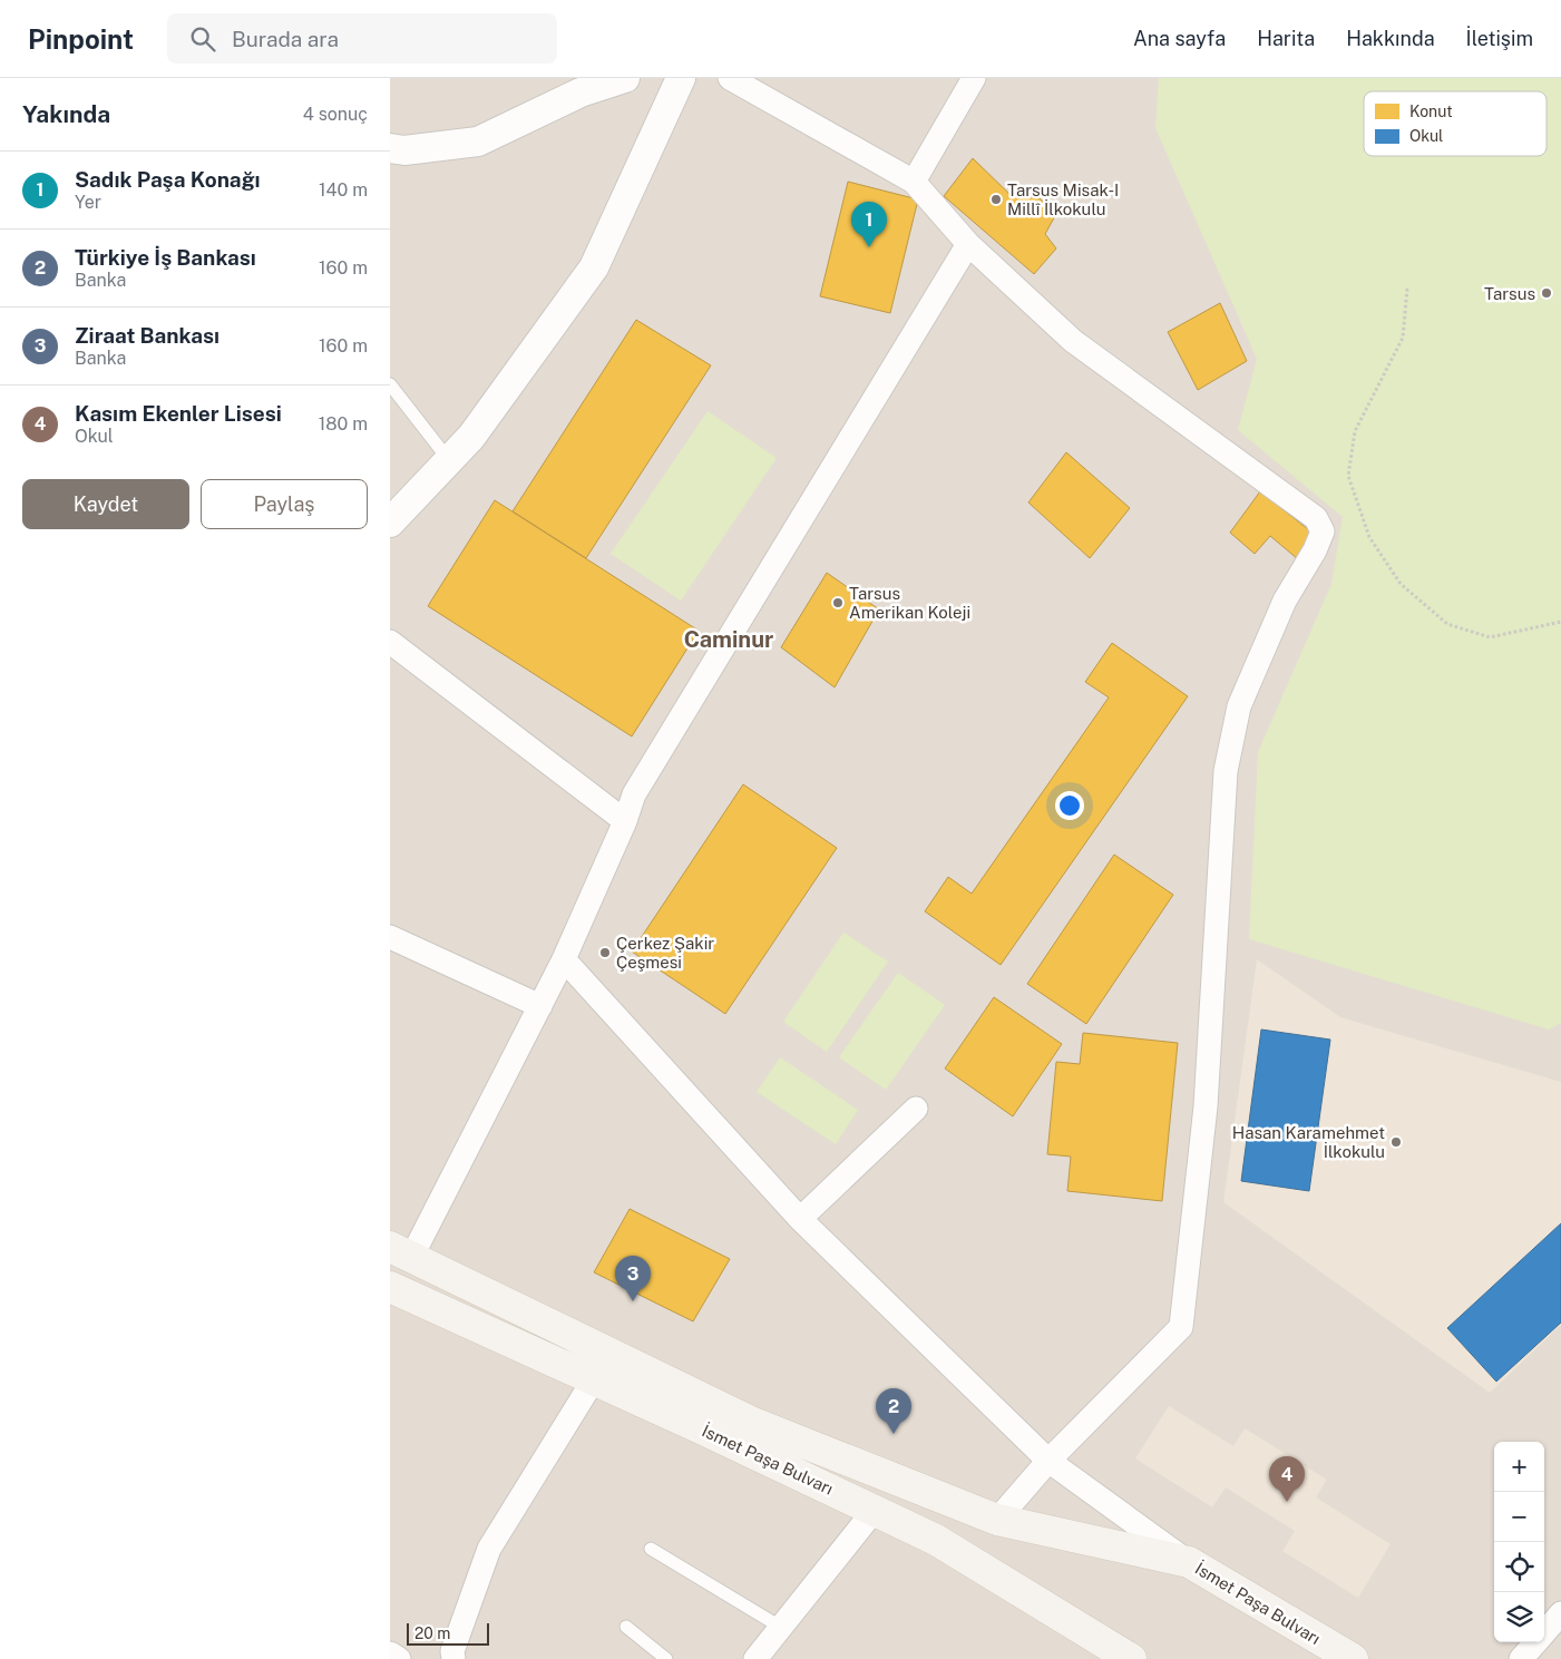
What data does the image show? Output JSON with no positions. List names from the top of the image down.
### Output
{
  "streets": {
    "main road": ["İsmet Paşa Bulvarı"]
  },
  "districts": ["Caminur"],
  "places": [
    "Tarsus Misak-I Millî İlkokulu",
    "Tarsus",
    "Tarsus Amerikan Koleji",
    "Çerkez Şakir Çeşmesi",
    "Hasan Karamehmet İlkokulu"
  ],
  "legend": ["Konut", "Okul"],
  "scale_bar": "20 m",
  "page": {
    "header": "Pinpoint",
    "search": "Burada ara",
    "nav": [
      "Ana sayfa",
      "Harita",
      "Hakkında",
      "İletişim"
    ],
    "heading": ["Yakında", "4 sonuç"],
    "list": [
      {
        "mark": "1",
        "name": "Sadık Paşa Konağı",
        "note": "Yer",
        "value": "140 m"
      },
      {
        "mark": "2",
        "name": "Türkiye İş Bankası",
        "note": "Banka",
        "value": "160 m"
      },
      {
        "mark": "3",
        "name": "Ziraat Bankası",
        "note": "Banka",
        "value": "160 m"
      },
      {
        "mark": "4",
        "name": "Kasım Ekenler Lisesi",
        "note": "Okul",
        "value": "180 m"
      }
    ],
    "pins": [
      "1",
      "3",
      "2",
      "4"
    ],
    "buttons": ["Kaydet", "Paylaş"],
    "map_buttons": ["+", "−"],
    "scale": "20 m"
  }
}
